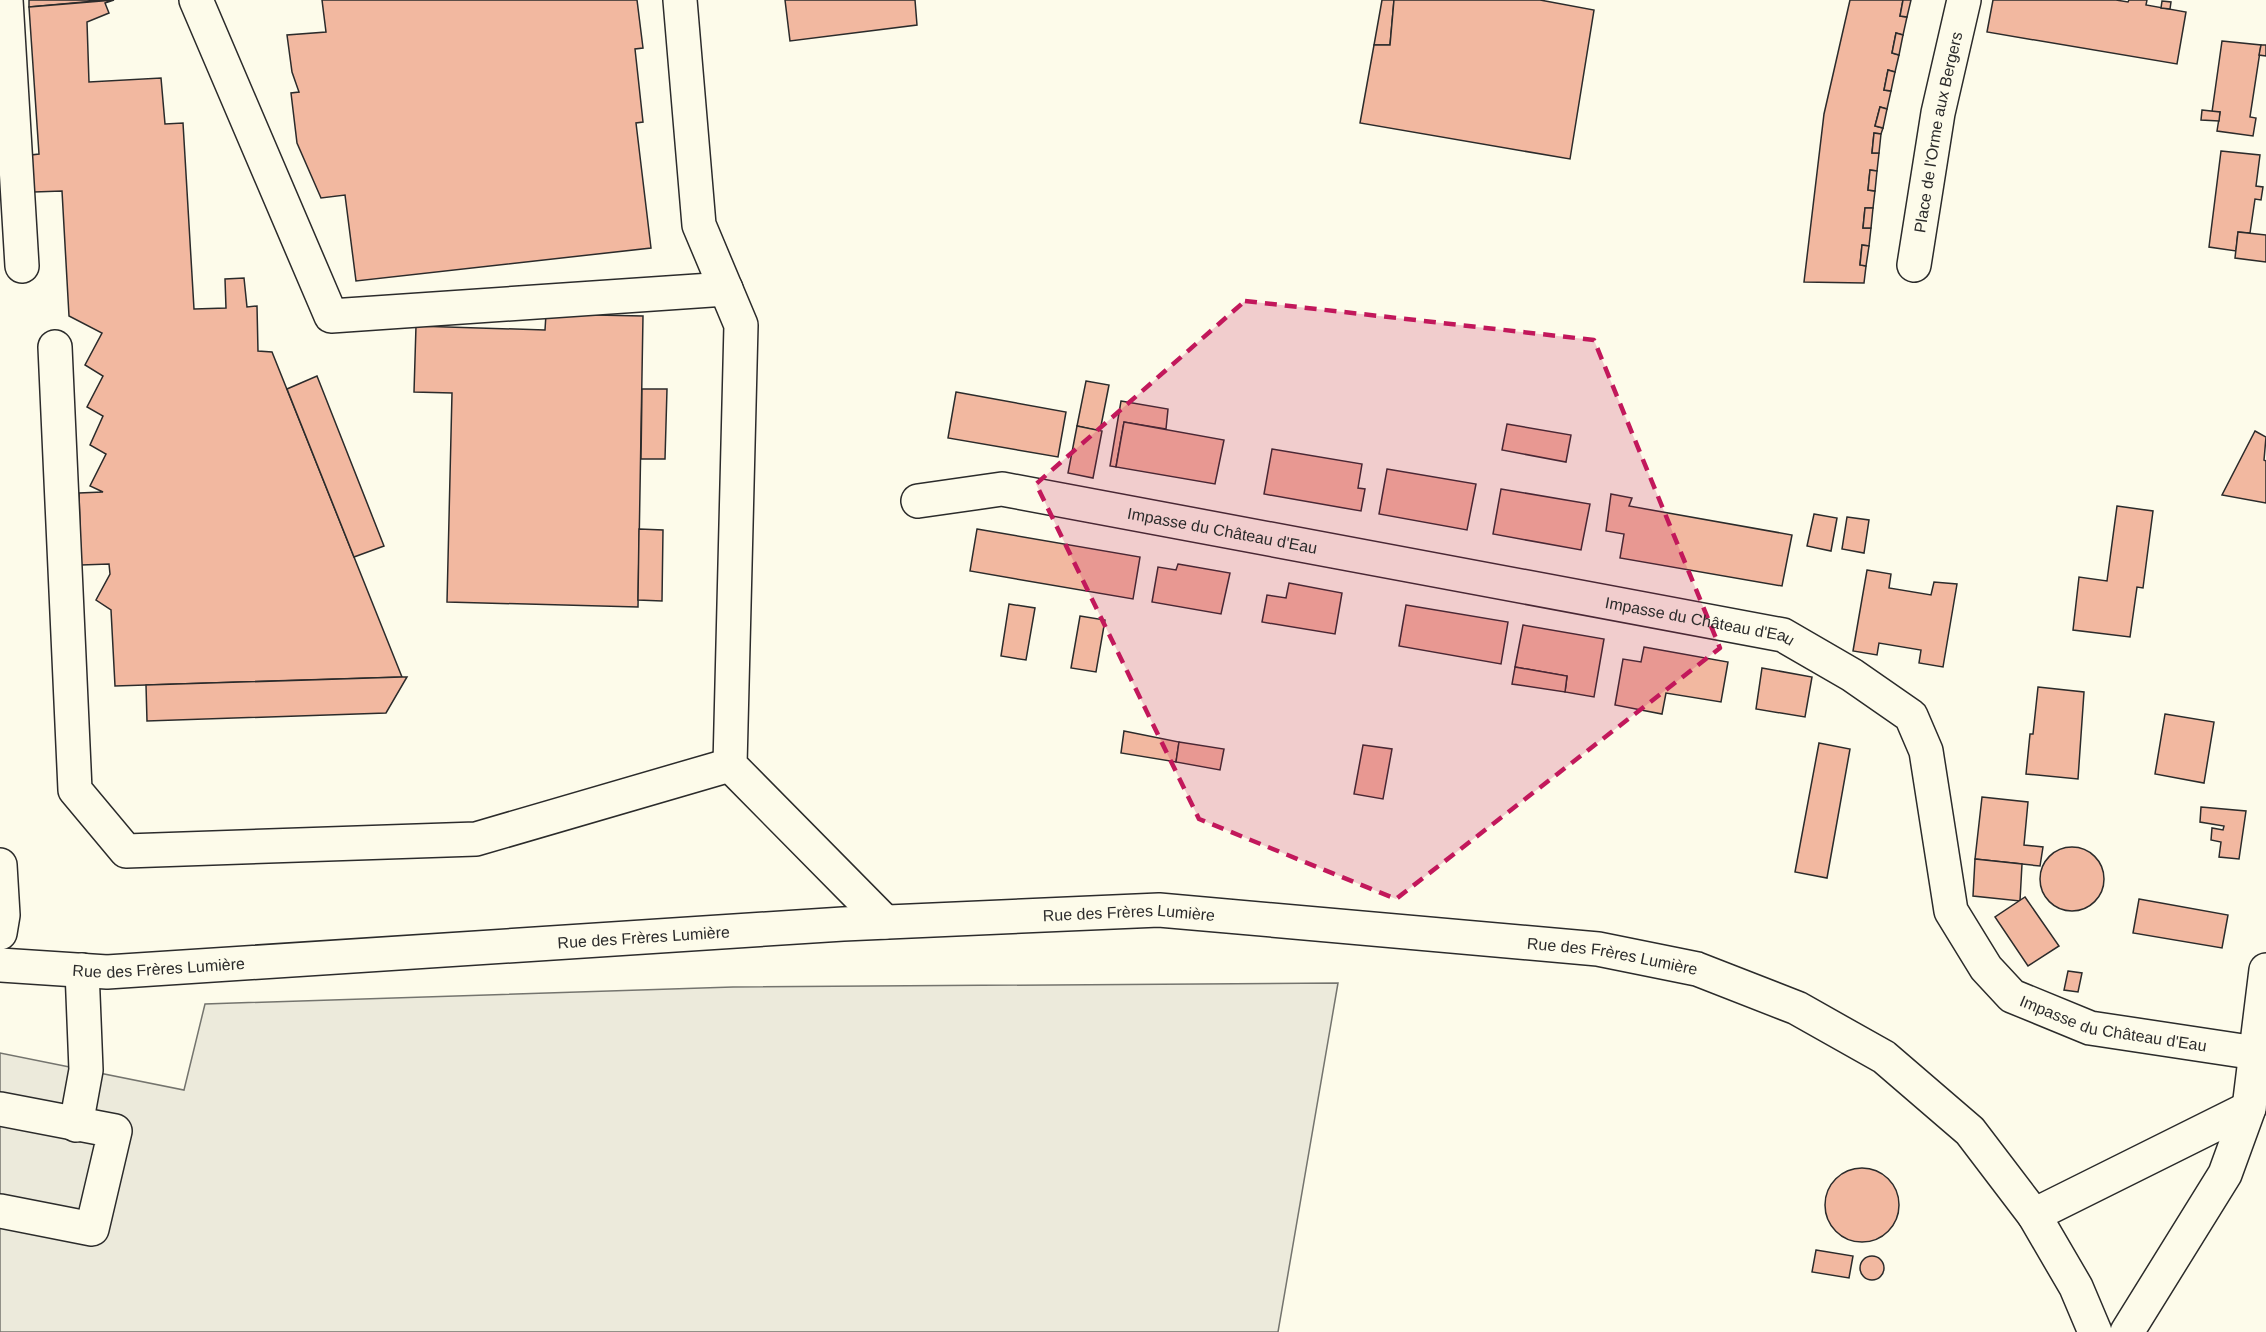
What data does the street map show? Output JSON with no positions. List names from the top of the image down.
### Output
{
  "streets": {
    "street": ["Place de l'Orme aux Bergers", "Impasse du Château d'Eau", "Rue des Frères Lumière"]
  }
}
